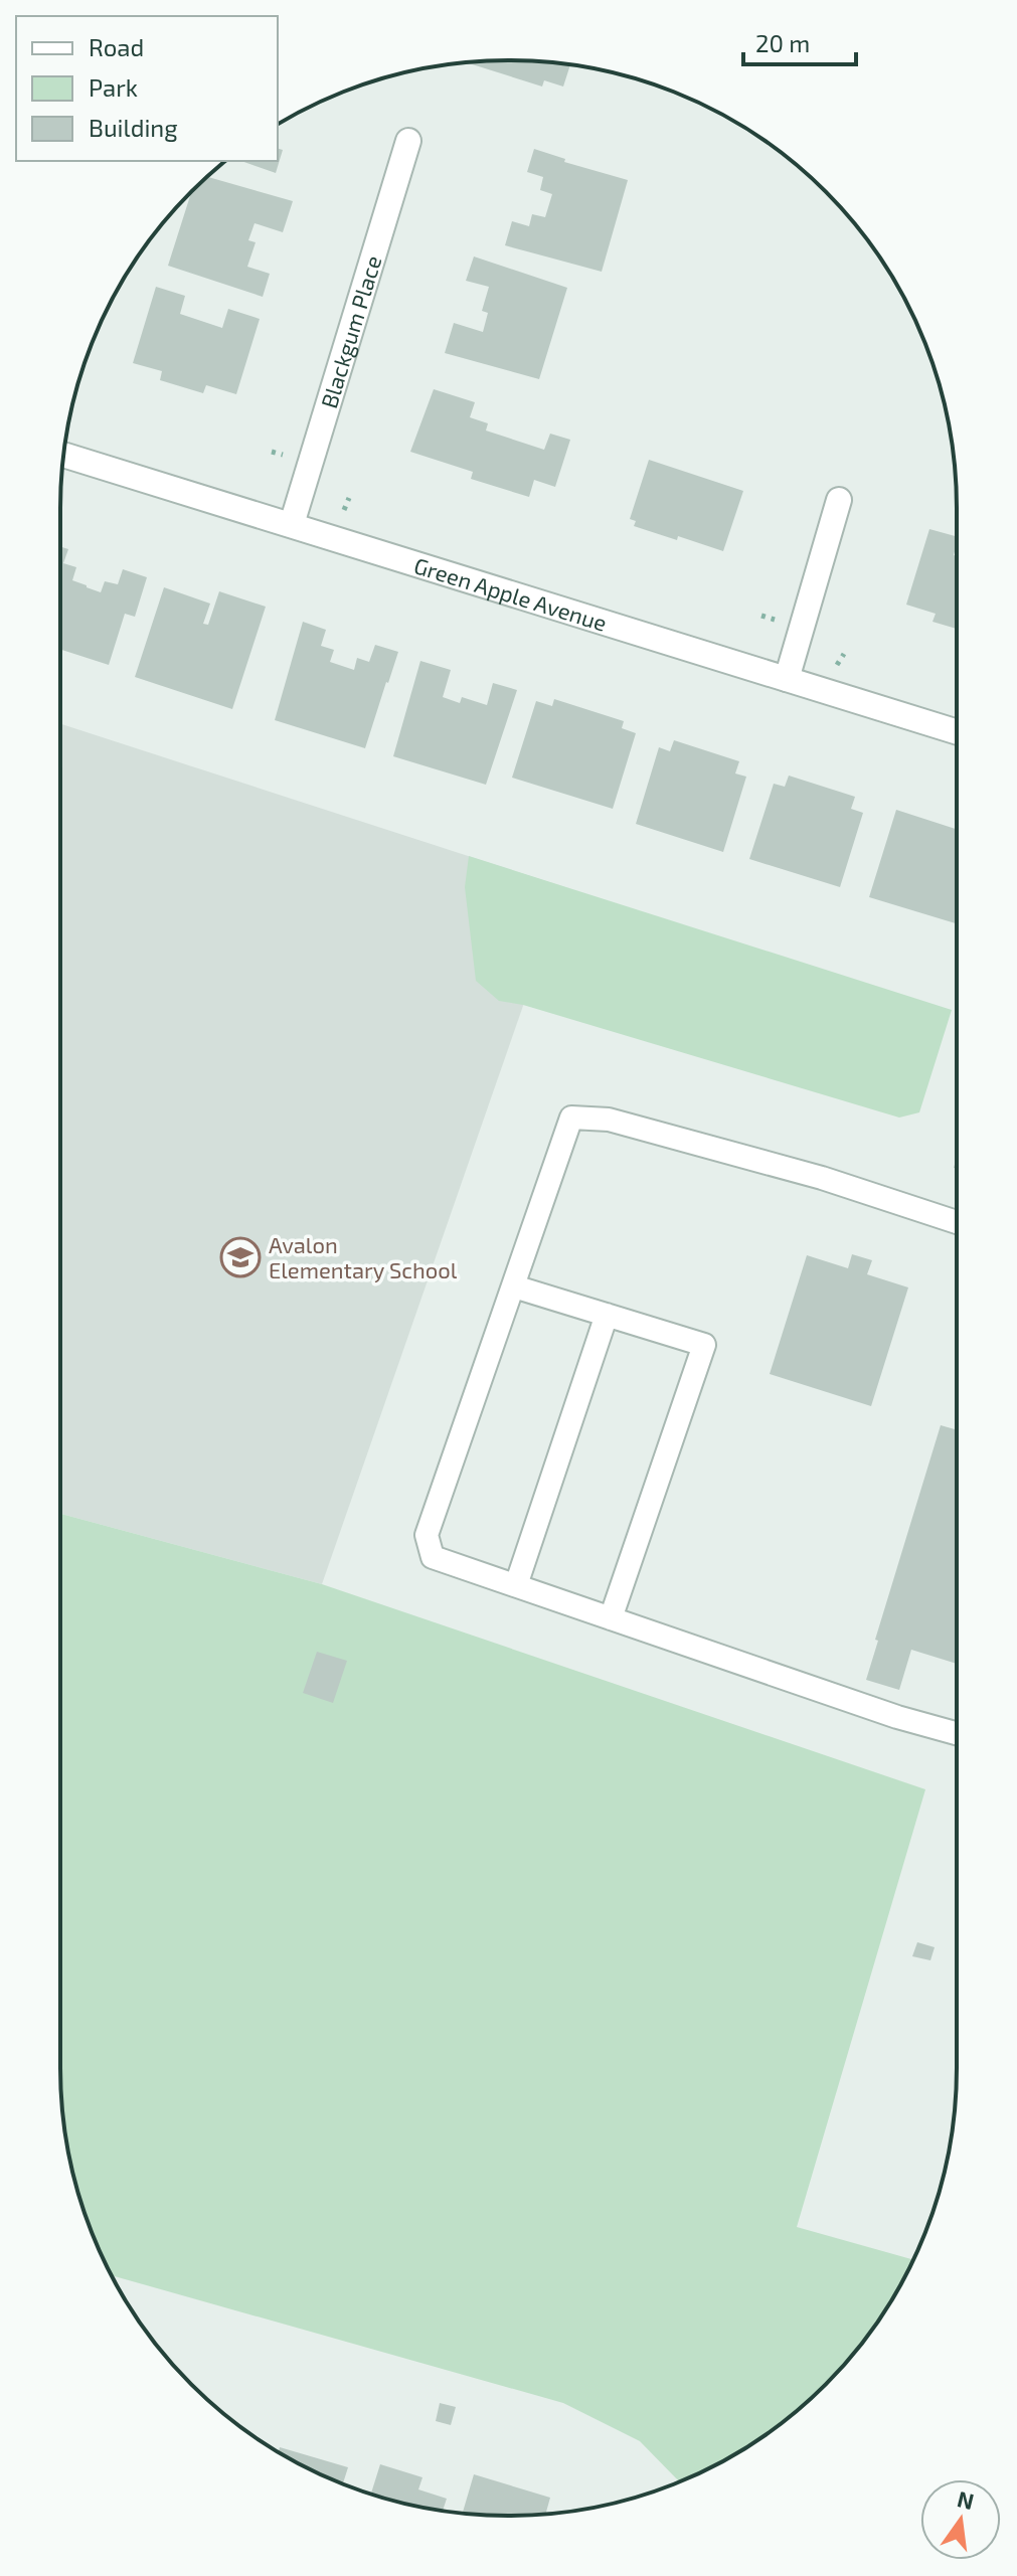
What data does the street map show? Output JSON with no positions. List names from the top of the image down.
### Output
{
  "streets": {
    "street": ["Blackgum Place", "Green Apple Avenue"]
  },
  "crossings": [
    ["Blackgum Place", "Green Apple Avenue"]
  ],
  "places": {
    "school or university": ["Avalon Elementary School"]
  },
  "legend": ["Road", "Park", "Building"],
  "scale_bar": "20 m",
  "north": "top"
}
